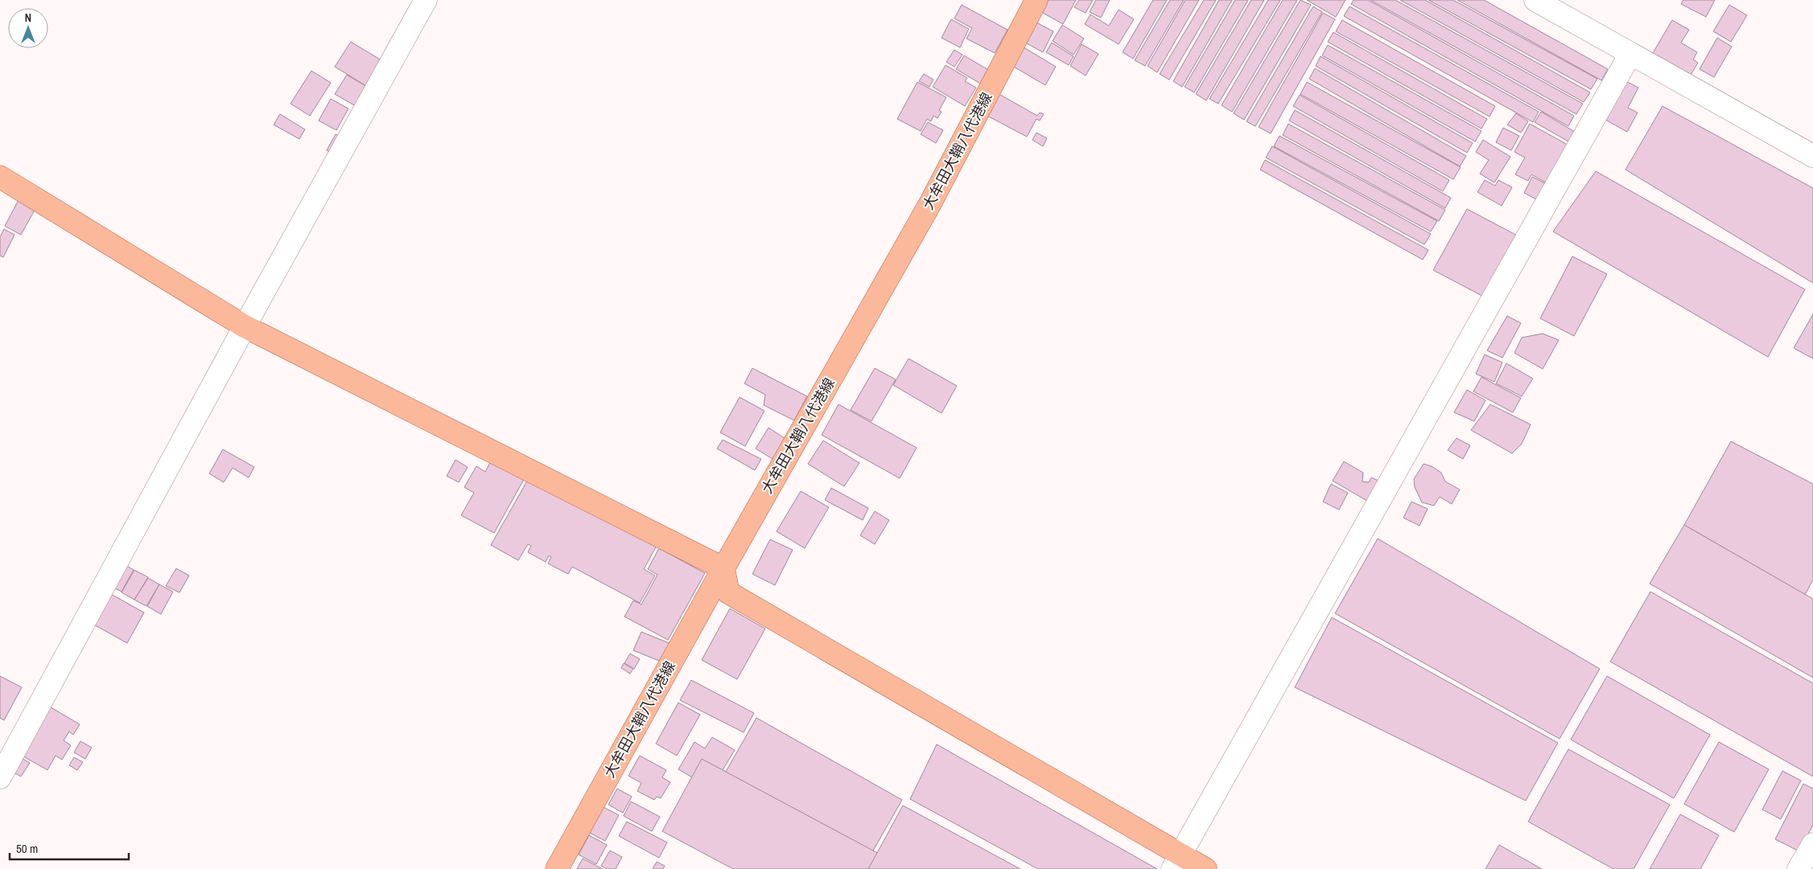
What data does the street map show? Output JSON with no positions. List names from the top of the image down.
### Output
{
  "streets": {
    "main road": ["大牟田大鞘八代港線"]
  },
  "scale_bar": "50 m",
  "north": "top"
}
